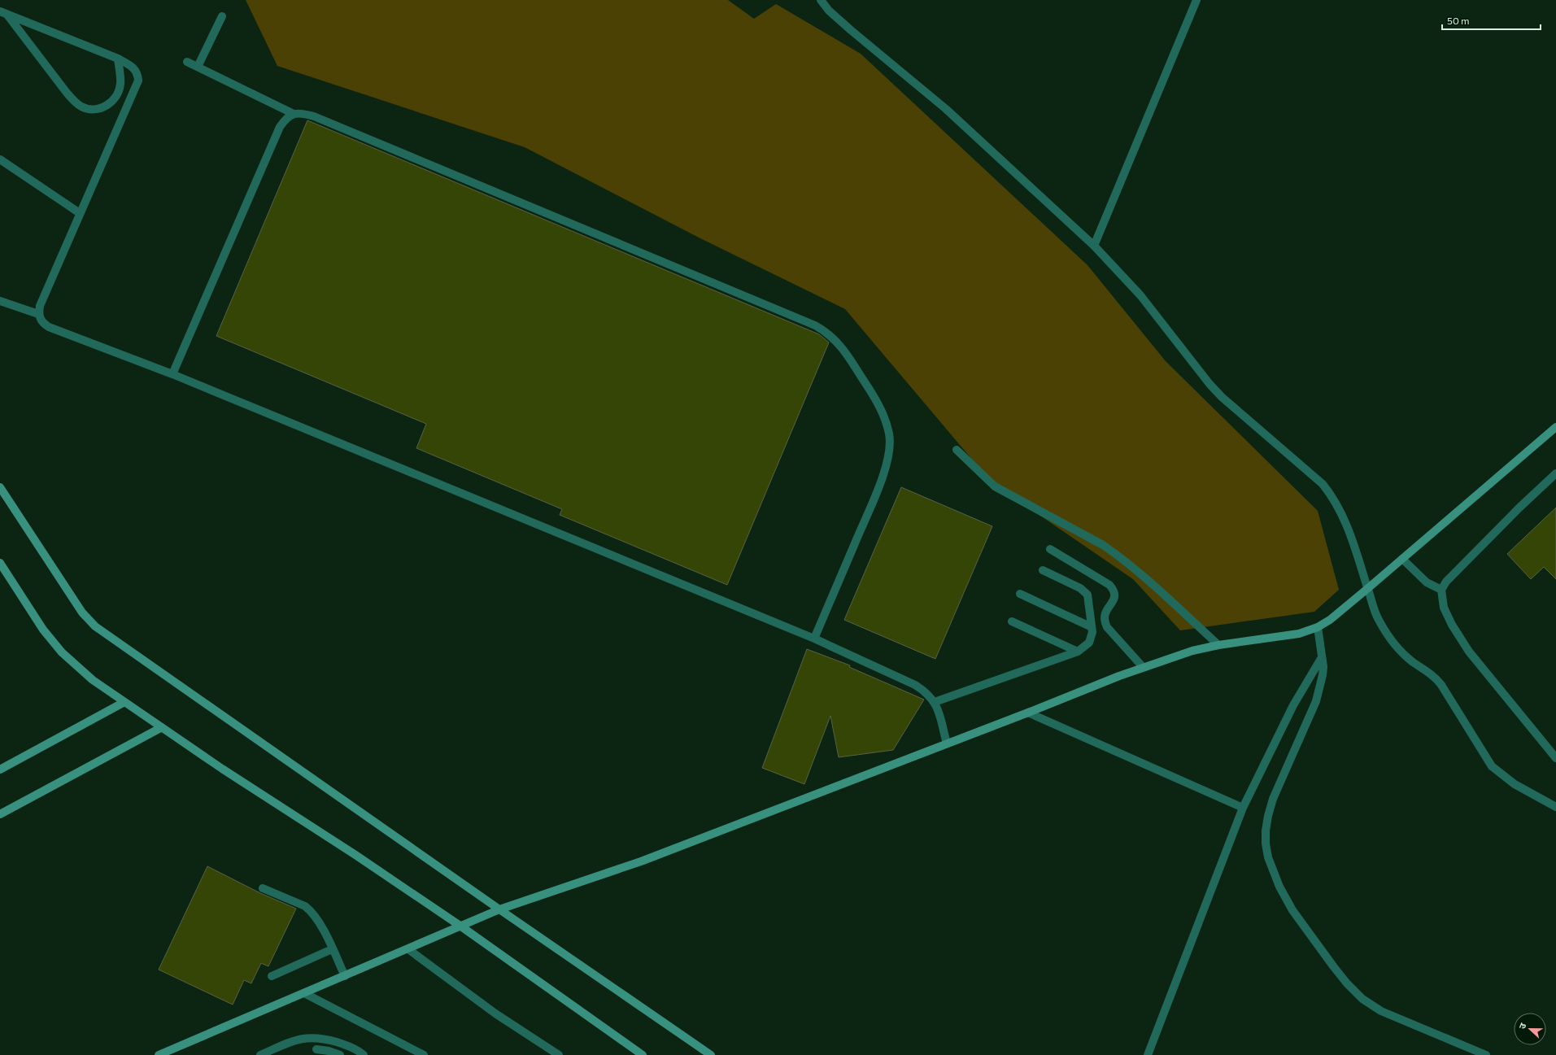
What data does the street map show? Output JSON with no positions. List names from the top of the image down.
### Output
{
  "scale_bar": "50 m",
  "north": "left"
}
